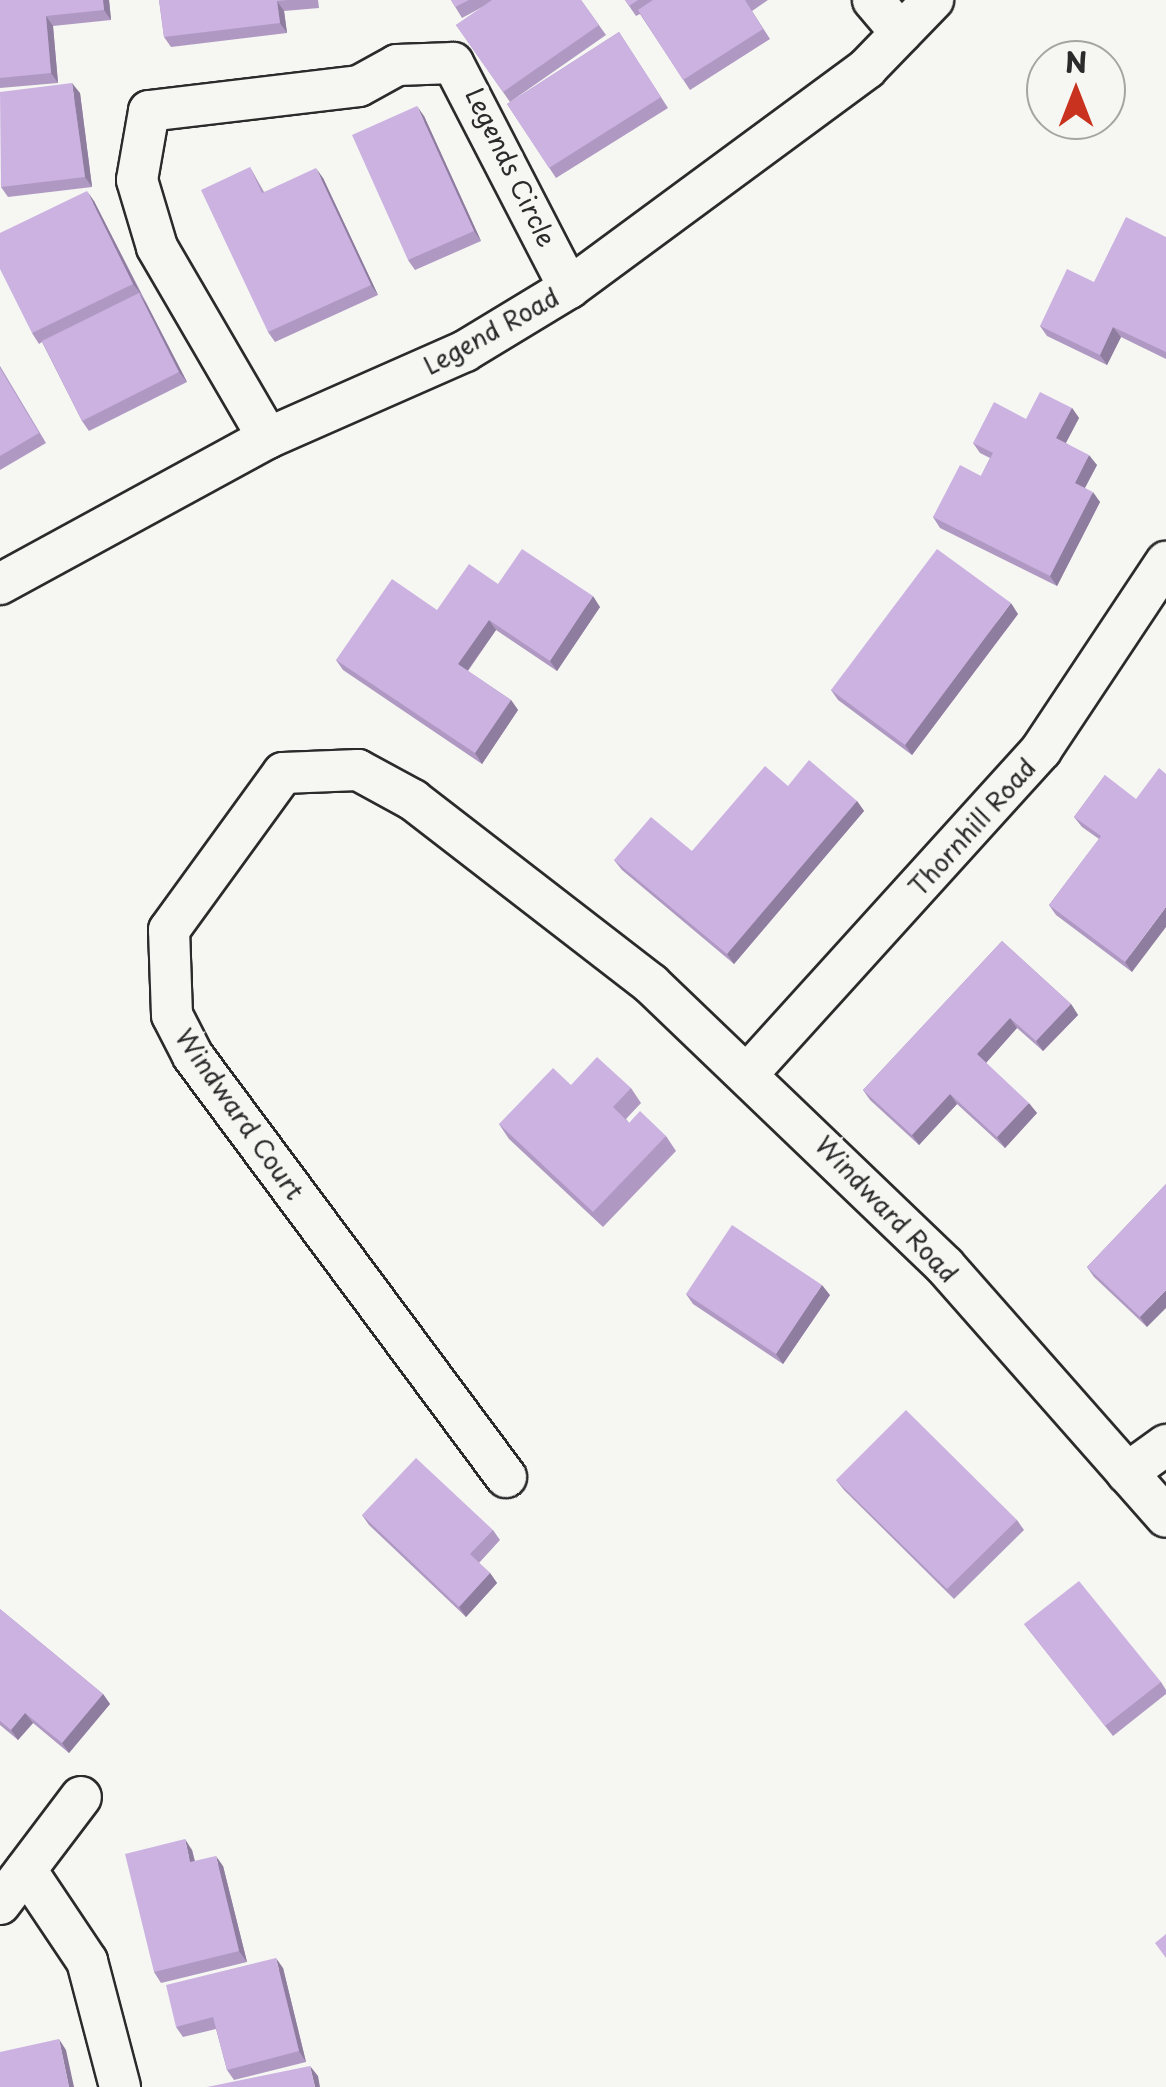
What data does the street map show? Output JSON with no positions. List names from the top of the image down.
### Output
{
  "streets": {
    "street": [
      "Legends Circle",
      "Legend Road",
      "Thornhill Road",
      "Windward Court",
      "Windward Road"
    ]
  },
  "crossings": [
    ["Legends Circle", "Legend Road"],
    ["Thornhill Road", "Windward Road"],
    ["Windward Court", "Windward Road"]
  ],
  "north": "top"
}
